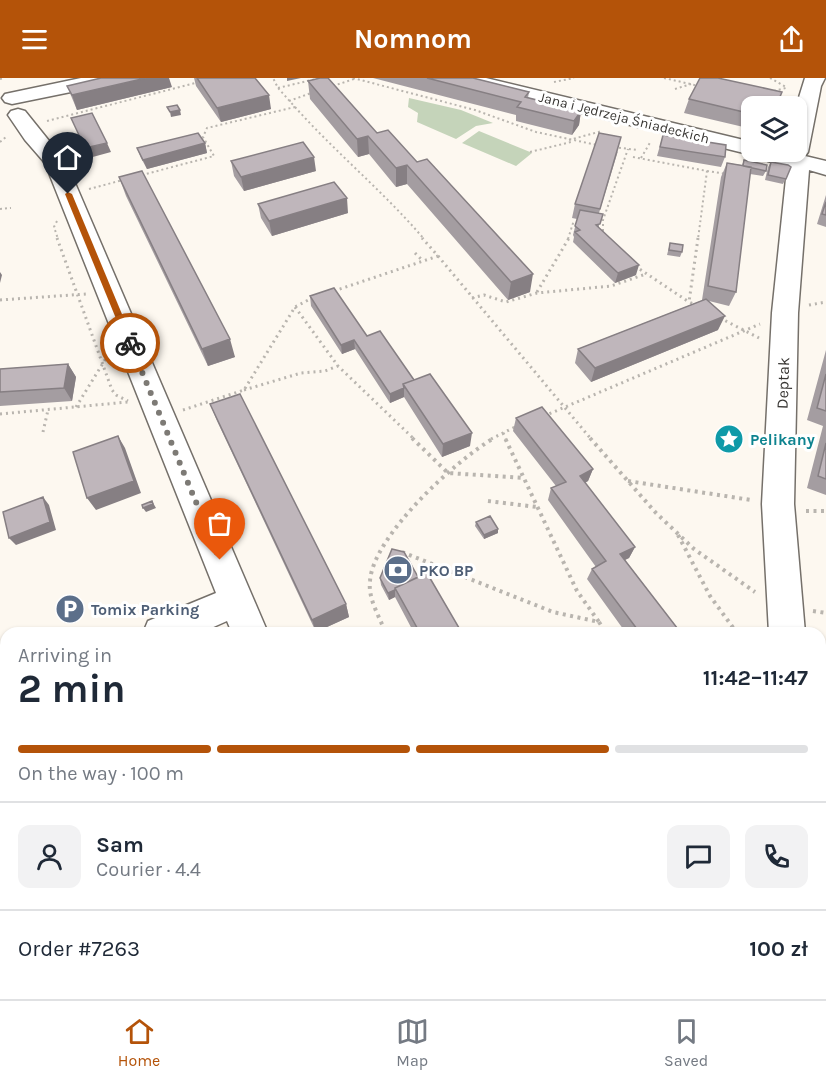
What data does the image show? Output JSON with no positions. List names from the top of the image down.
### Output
{
  "streets": {
    "street": ["Jana i Jędrzeja Śniadeckich", "Deptak"]
  },
  "places": {
    "place": ["Pelikany"],
    "bank": ["PKO BP"],
    "parking": ["Tomix Parking"]
  },
  "page": {
    "header": "Nomnom",
    "heading": ["2 min", "Arriving in", "11:42–11:47"],
    "panel": [
      "Sam",
      "Courier · 4.4",
      "Order #7263",
      "100 zł"
    ],
    "bar": "On the way · 100 m",
    "tabs": ["Home", "Map", "Saved"]
  }
}
